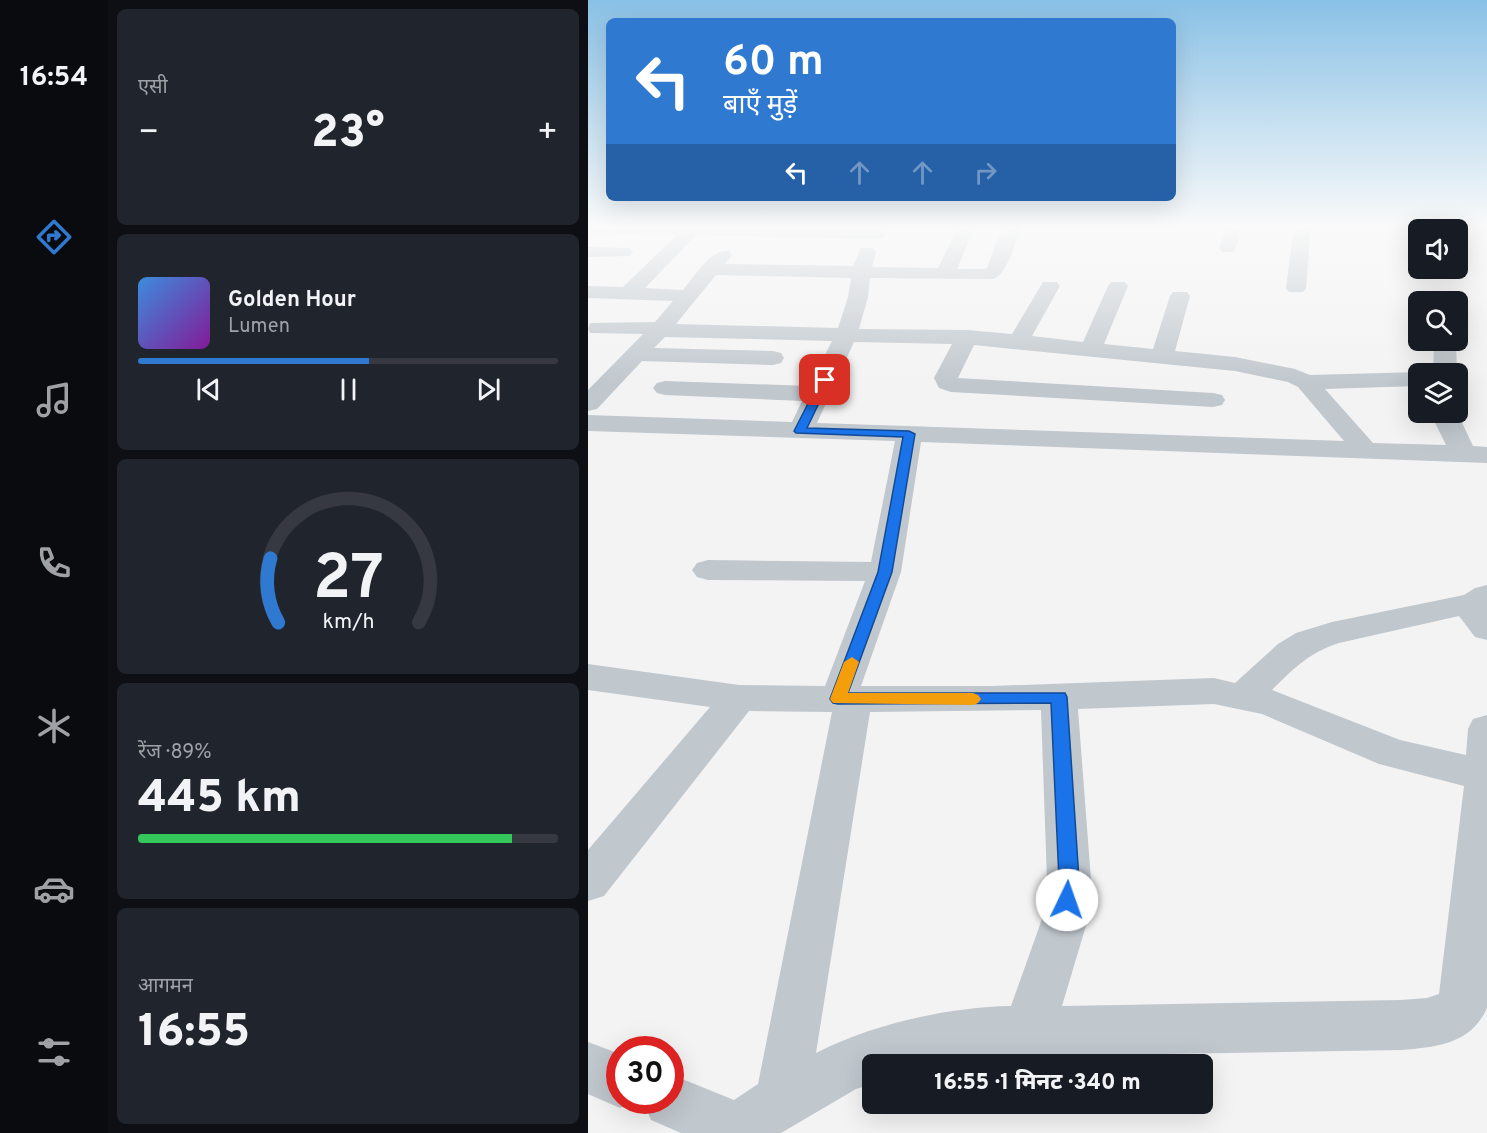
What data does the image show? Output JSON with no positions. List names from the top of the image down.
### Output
{
  "page": {
    "tabs": "16:54",
    "tile": [
      "एसी",
      ["रेंज · 89%", "445 km"],
      ["आगमन", "16:55"]
    ],
    "turn": ["60 m", "बाएँ मुड़ें"],
    "heat": ["−", "23°", "+"],
    "song": ["Golden Hour", "Lumen"],
    "limit": "30",
    "trip": "16:55 · 1 मिनट · 340 m",
    "gauge": ["27", "km/h"]
  }
}
